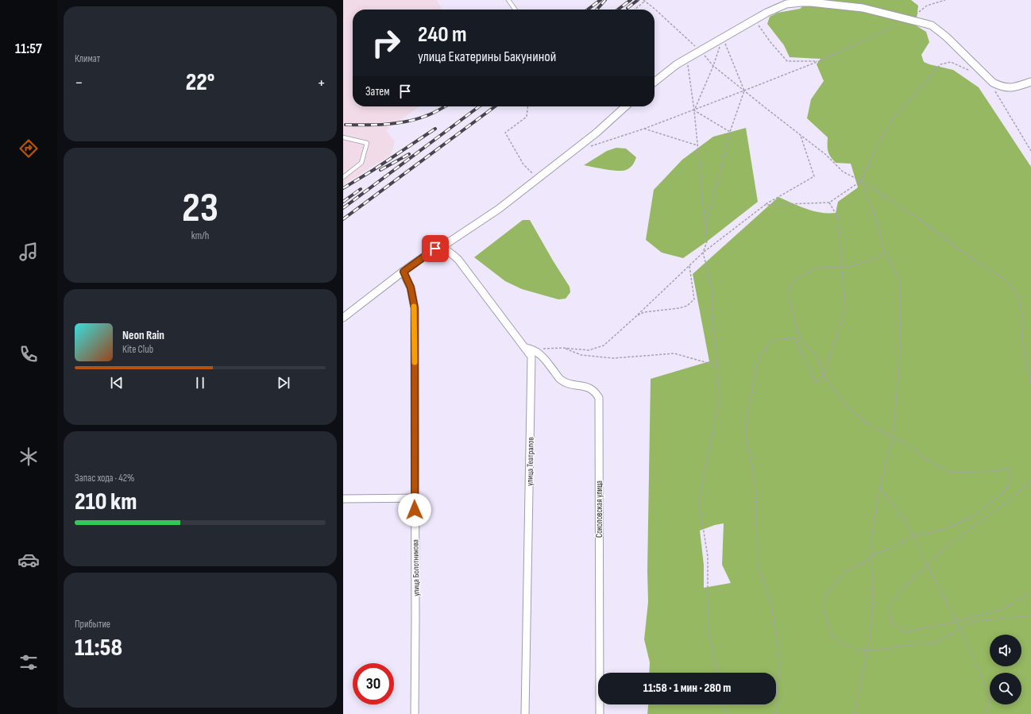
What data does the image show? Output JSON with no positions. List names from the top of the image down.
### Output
{
  "streets": {
    "street": ["улица Театралов", "Соколовская улица", "улица Болотникова"]
  },
  "crossings": [
    ["улица Театралов", "Соколовская улица"]
  ],
  "page": {
    "tabs": "11:57",
    "tile": [
      "Климат",
      ["23", "km/h"],
      ["Запас хода · 42%", "210 km"],
      ["Прибытие", "11:58"]
    ],
    "turn": ["240 m", "улица Екатерины Бакуниной"],
    "heat": ["−", "22°", "+"],
    "then": "Затем",
    "song": ["Neon Rain", "Kite Club"],
    "limit": "30",
    "trip": "11:58 · 1 мин · 280 m"
  }
}
